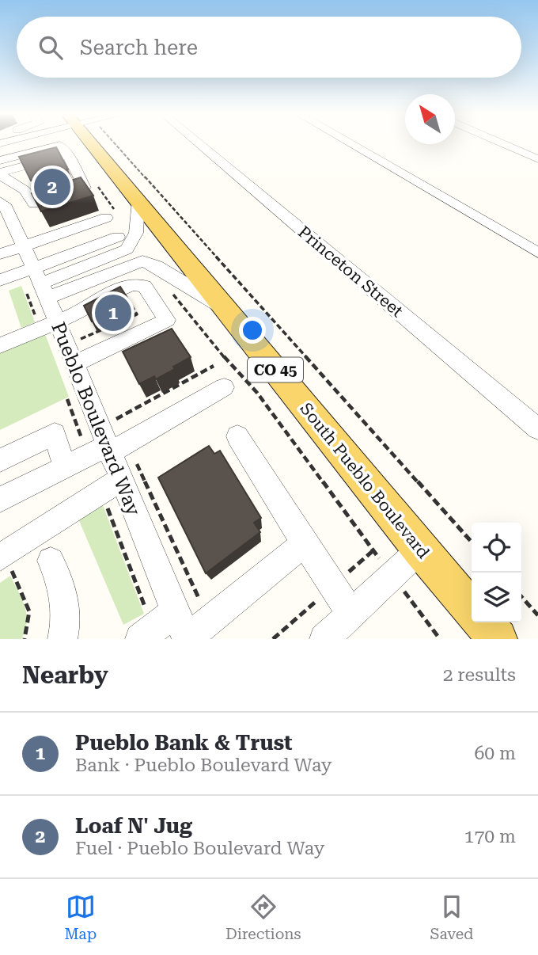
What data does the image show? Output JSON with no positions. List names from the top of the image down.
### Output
{
  "streets": {
    "main road": ["CO 45", "South Pueblo Boulevard"],
    "street": ["Princeton Street", "Pueblo Boulevard Way"]
  },
  "north": "top left",
  "page": {
    "search": "Search here",
    "pins": ["2", "1"],
    "heading": ["Nearby", "2 results"],
    "list": [
      {
        "mark": "1",
        "name": "Pueblo Bank & Trust",
        "note": "Bank · Pueblo Boulevard Way",
        "value": "60 m"
      },
      {
        "mark": "2",
        "name": "Loaf N' Jug",
        "note": "Fuel · Pueblo Boulevard Way",
        "value": "170 m"
      }
    ],
    "nav": ["Map", "Directions", "Saved"]
  }
}
